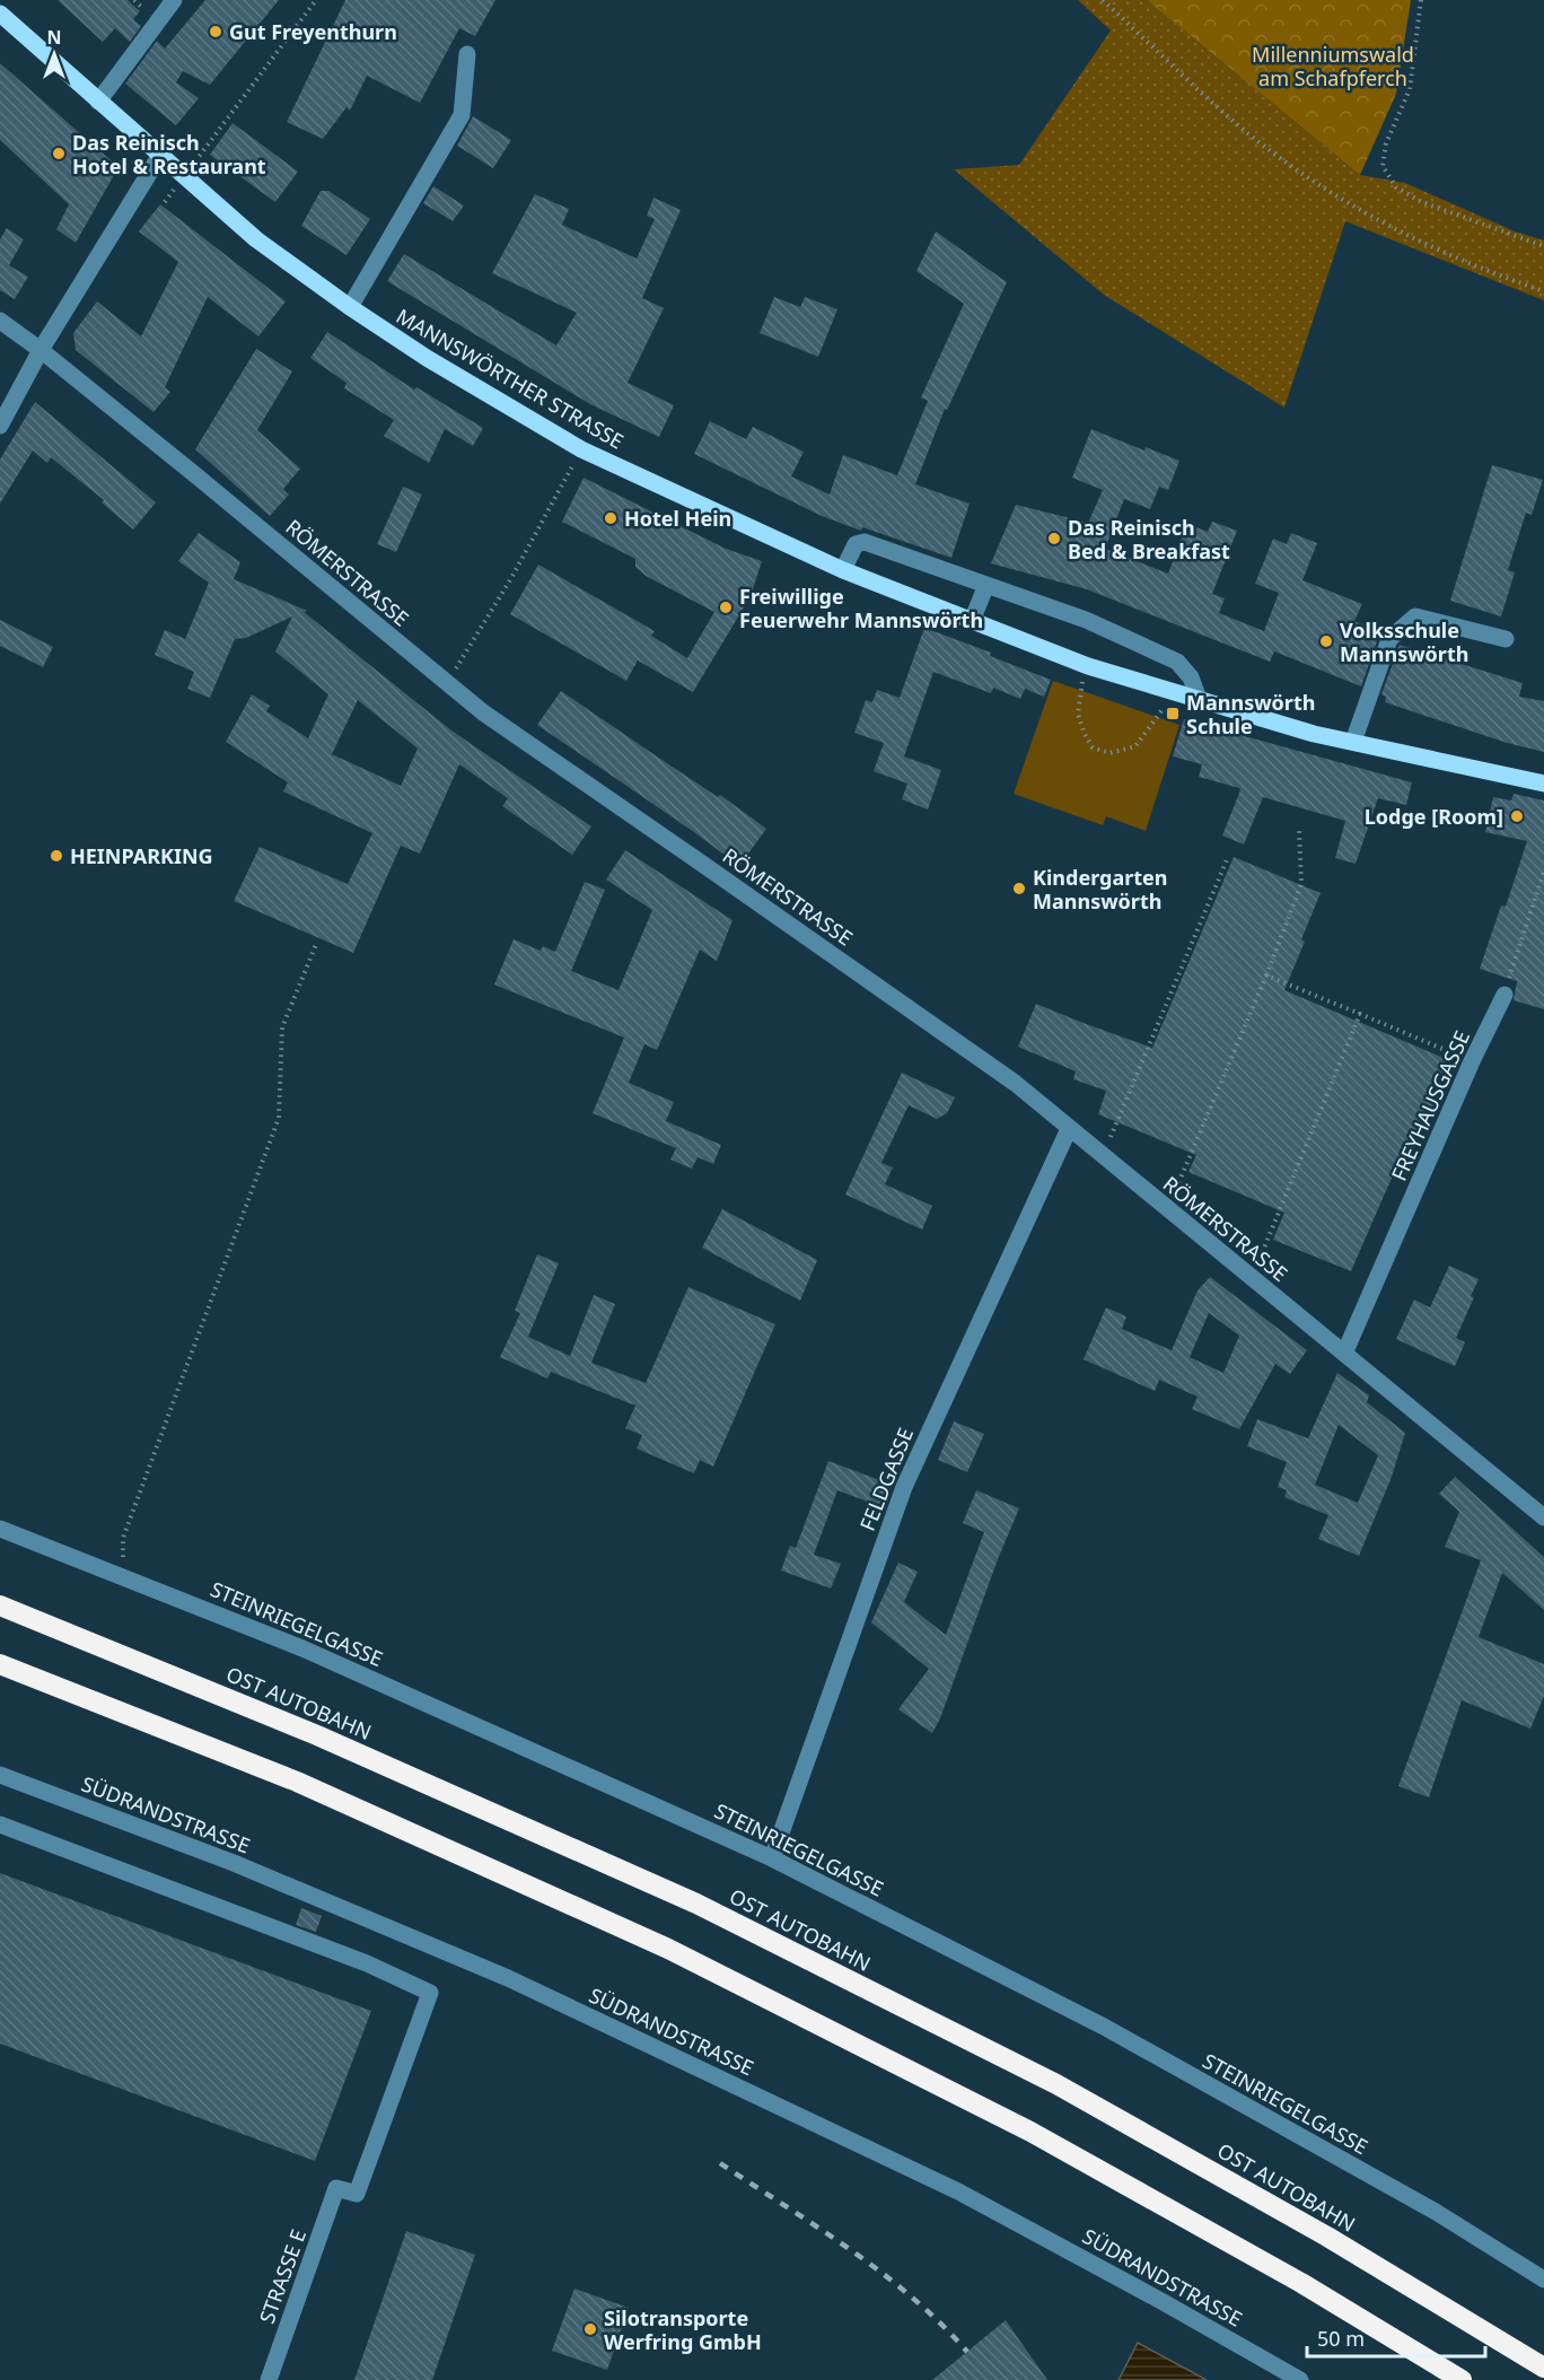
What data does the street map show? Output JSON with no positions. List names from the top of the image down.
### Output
{
  "streets": {
    "highway": ["OST AUTOBAHN"],
    "main road": ["MANNSWÖRTHER STRASSE"],
    "street": [
      "RÖMERSTRASSE",
      "FREYHAUSGASSE",
      "FELDGASSE",
      "STEINRIEGELGASSE",
      "SÜDRANDSTRASSE",
      "STRASSE E"
    ]
  },
  "crossings": [
    ["RÖMERSTRASSE", "FREYHAUSGASSE"],
    ["RÖMERSTRASSE", "FELDGASSE"],
    ["FELDGASSE", "STEINRIEGELGASSE"]
  ],
  "parks": ["Millenniumswald am Schafpferch"],
  "places": {
    "other": [
      "Gut Freyenthurn",
      "Das Reinisch Hotel & Restaurant",
      "Hotel Hein",
      "Das Reinisch Bed & Breakfast",
      "Freiwillige Feuerwehr Mannswörth",
      "Volksschule Mannswörth",
      "Lodge [Room]",
      "HEINPARKING",
      "Kindergarten Mannswörth",
      "Silotransporte Werfring GmbH"
    ],
    "transit": ["Mannswörth Schule"]
  },
  "scale_bar": "50 m",
  "north": "top"
}
